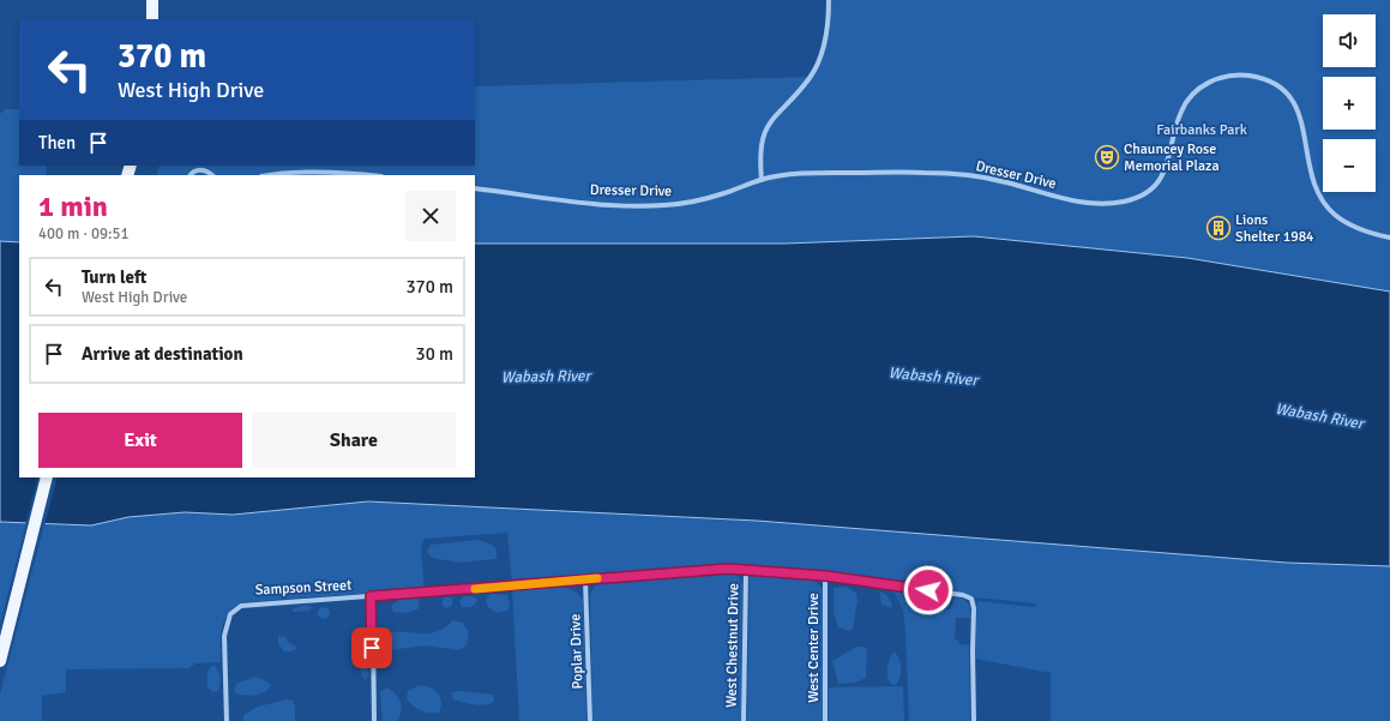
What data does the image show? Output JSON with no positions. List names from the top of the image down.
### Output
{
  "streets": {
    "street": [
      "Dresser Drive",
      "Sampson Street",
      "West Chestnut Drive",
      "West Center Drive",
      "Poplar Drive"
    ]
  },
  "crossings": [
    ["Sampson Street", "West Chestnut Drive"],
    ["Sampson Street", "West Center Drive"],
    ["Sampson Street", "Poplar Drive"]
  ],
  "water": ["Wabash River"],
  "parks": ["Fairbanks Park"],
  "places": {
    "theatre": ["Chauncey Rose Memorial Plaza"],
    "building": ["Lions Shelter 1984"]
  },
  "page": {
    "map_buttons": ["+", "−"],
    "turn": ["370 m", "West High Drive"],
    "then": "Then",
    "heading": ["1 min", "400 m · 09:51"],
    "list": [
      {
        "name": "Turn left",
        "note": "West High Drive",
        "value": "370 m"
      },
      {
        "name": "Arrive at destination",
        "value": "30 m"
      }
    ],
    "buttons": ["Exit", "Share"]
  }
}
